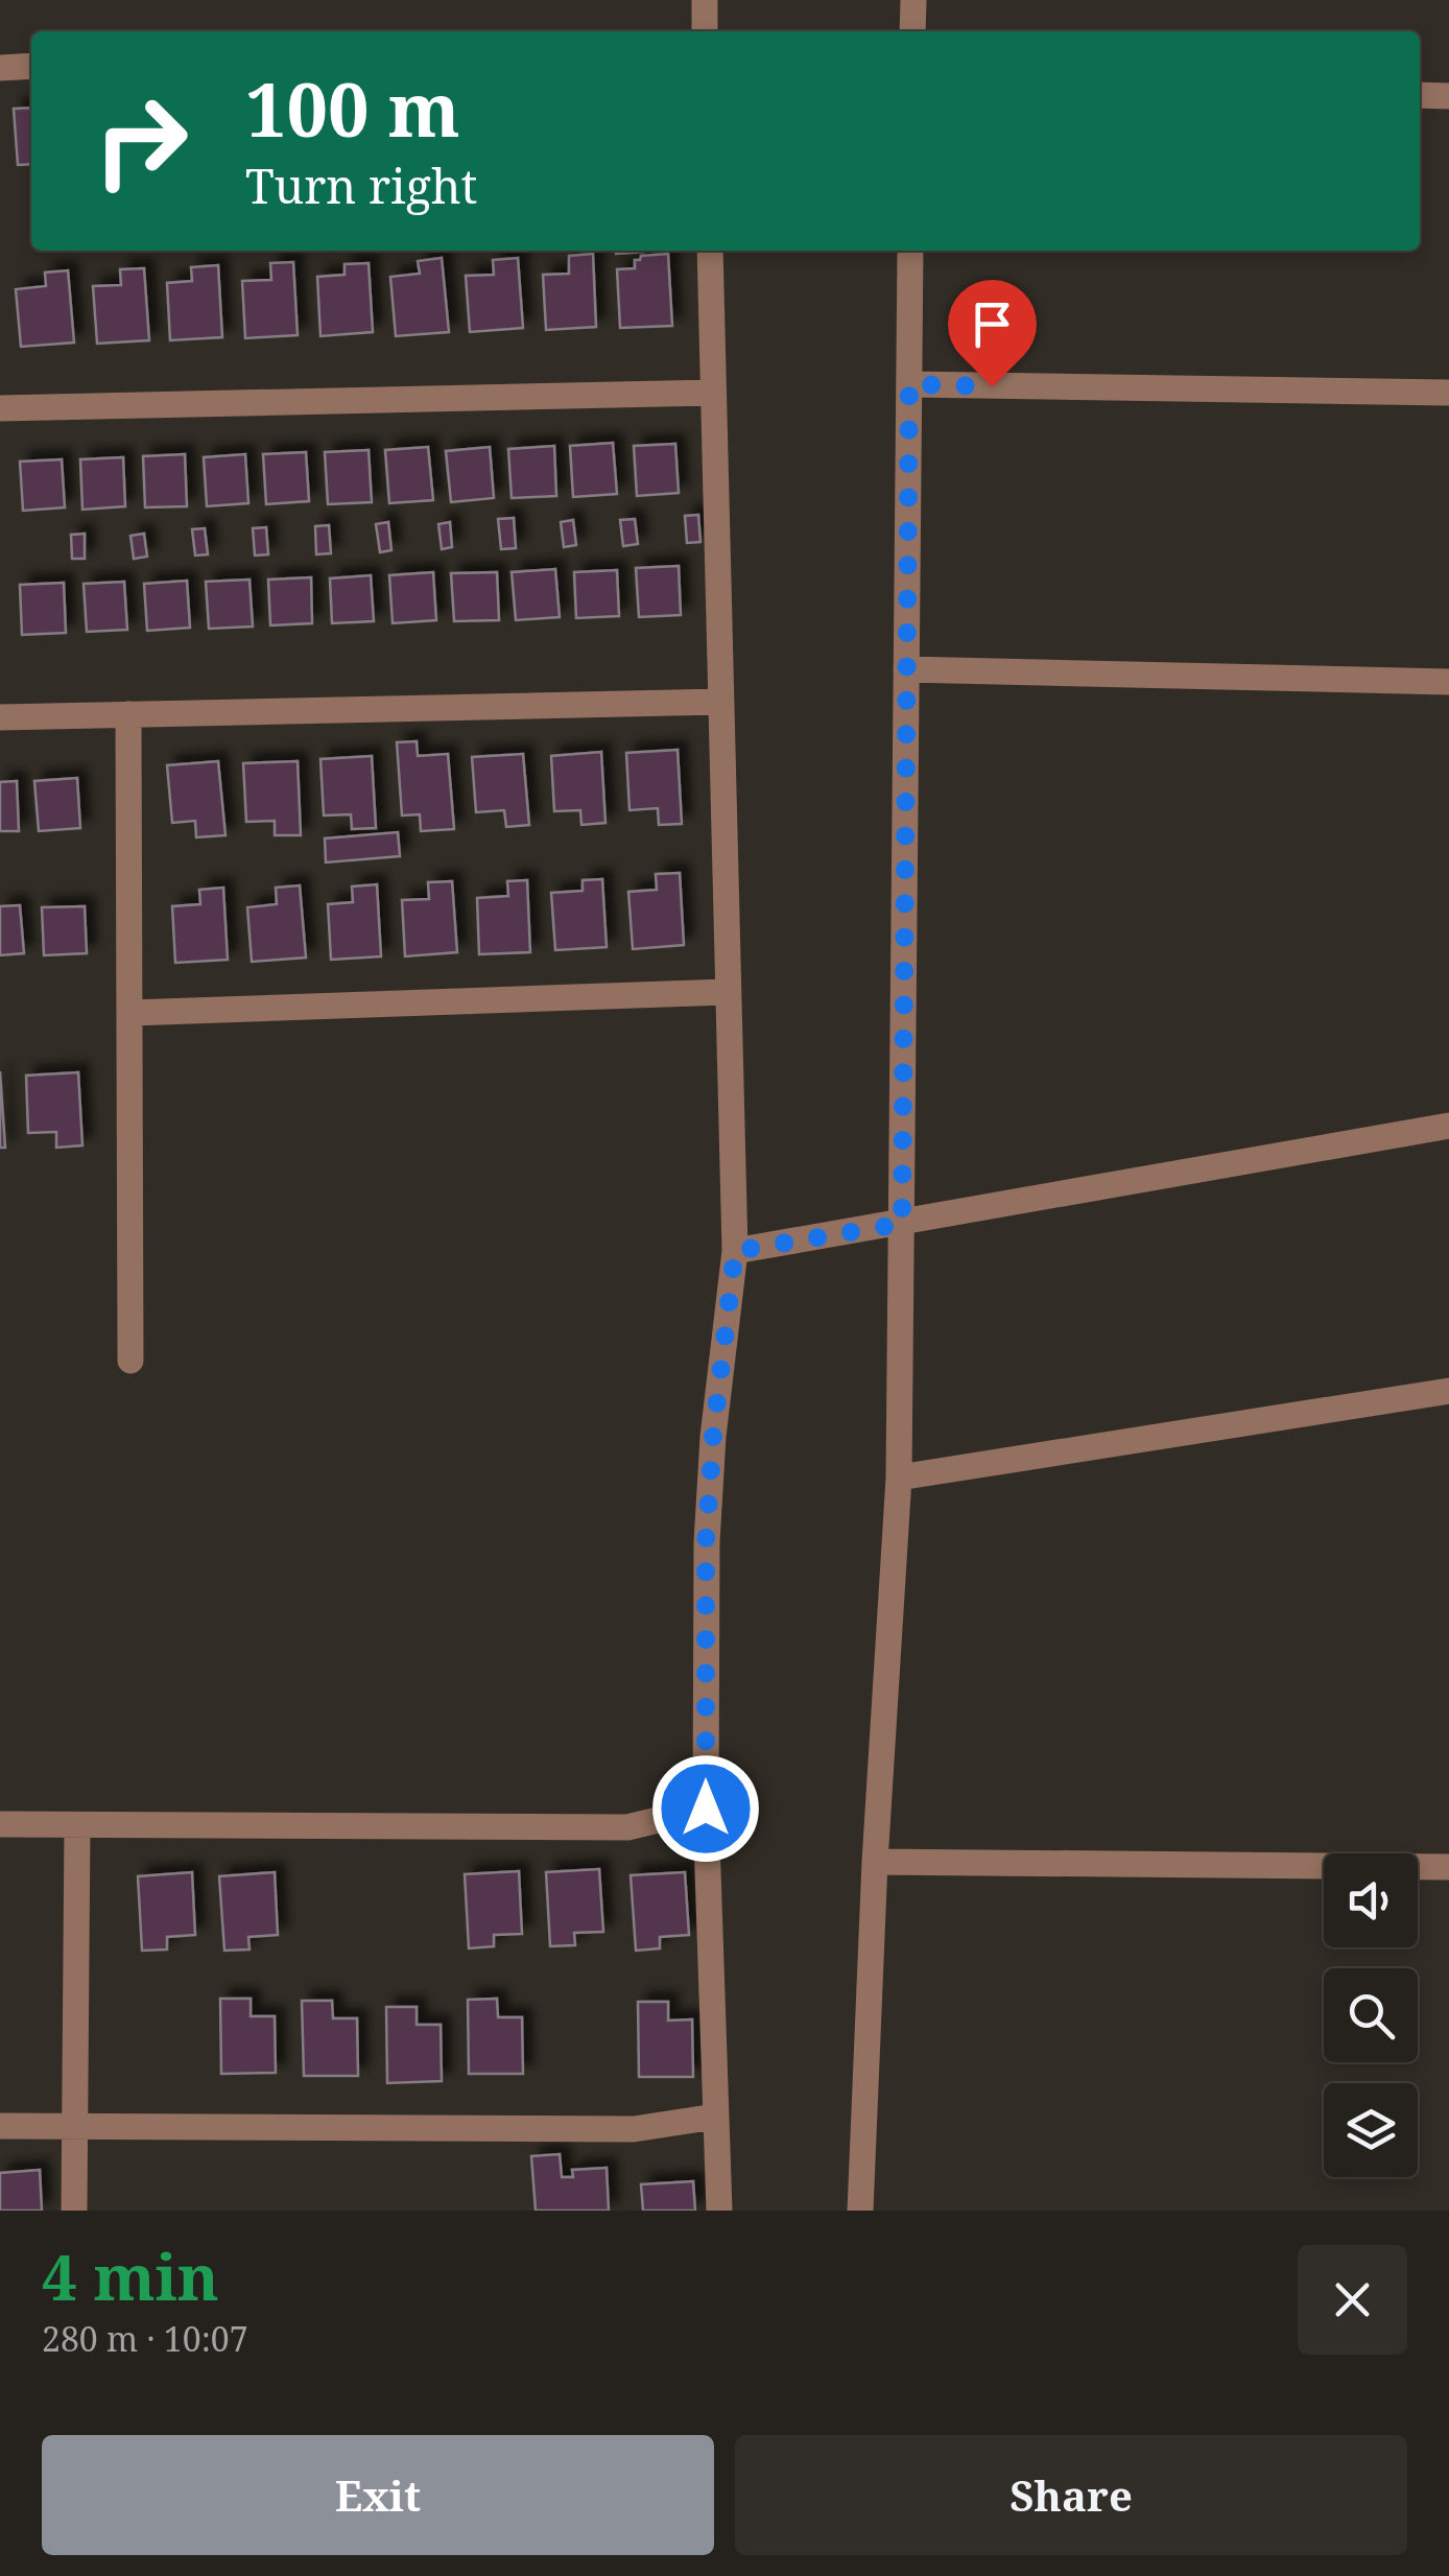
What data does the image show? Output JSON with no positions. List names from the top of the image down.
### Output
{
  "page": {
    "turn": ["100 m", "Turn right"],
    "heading": ["4 min", "280 m · 10:07"],
    "buttons": ["Exit", "Share"]
  }
}
